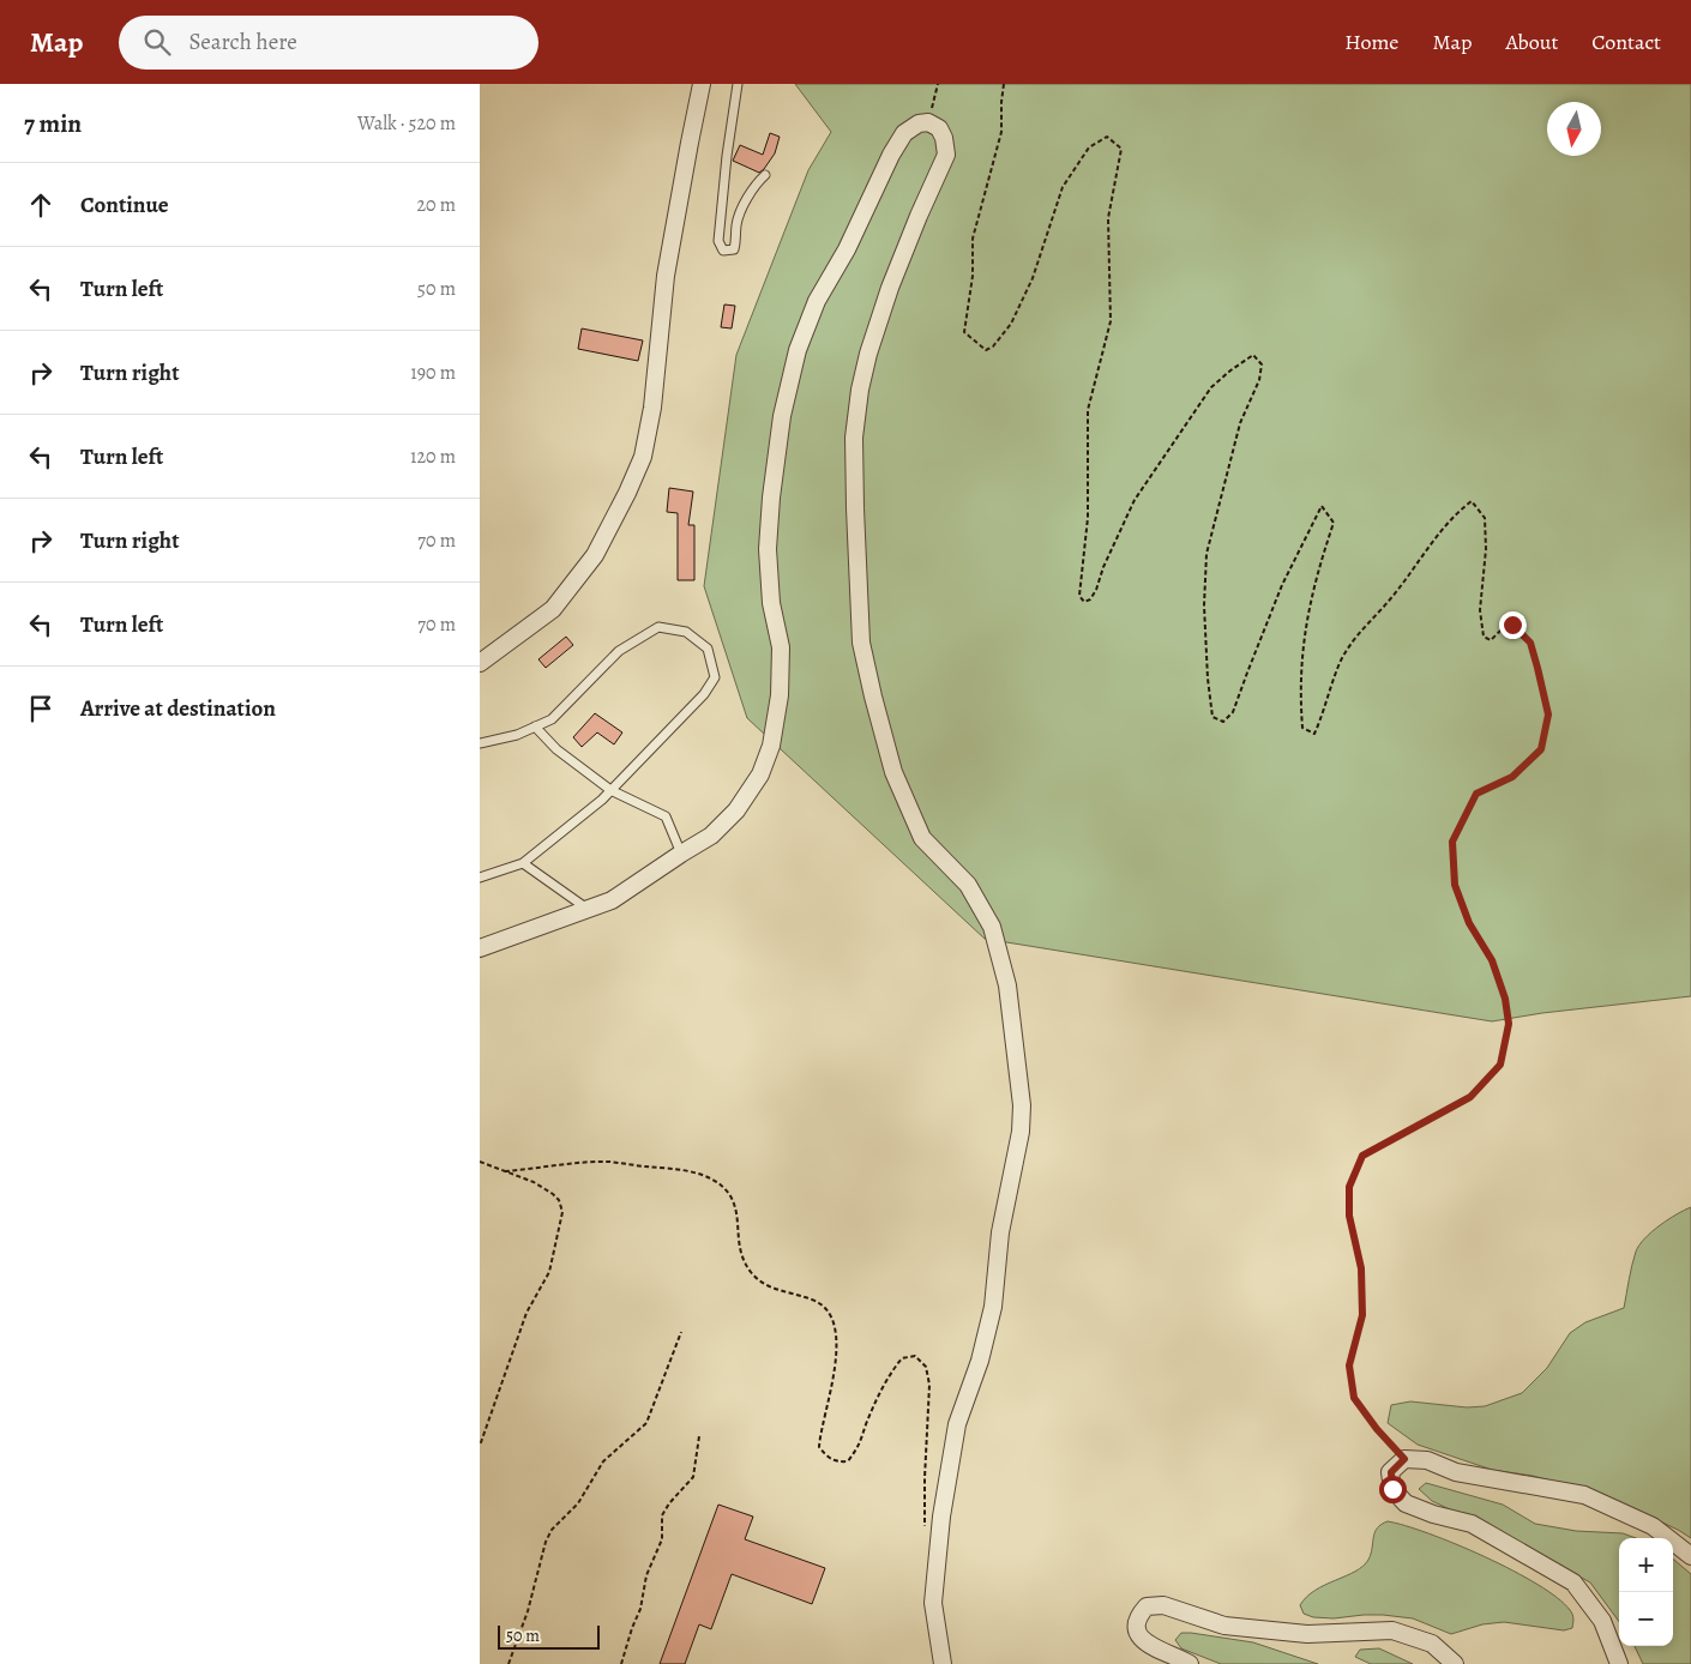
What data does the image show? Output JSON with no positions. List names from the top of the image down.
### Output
{
  "scale_bar": "50 m",
  "north": "bottom",
  "page": {
    "header": "Map",
    "search": "Search here",
    "nav": [
      "Home",
      "Map",
      "About",
      "Contact"
    ],
    "heading": ["7 min", "Walk · 520 m"],
    "list": [
      ["Continue", "20 m"],
      ["Turn left", "50 m"],
      ["Turn right", "190 m"],
      ["Turn left", "120 m"],
      ["Turn right", "70 m"],
      ["Turn left", "70 m"],
      "Arrive at destination"
    ],
    "map_buttons": ["+", "−"],
    "scale": "50 m"
  }
}
